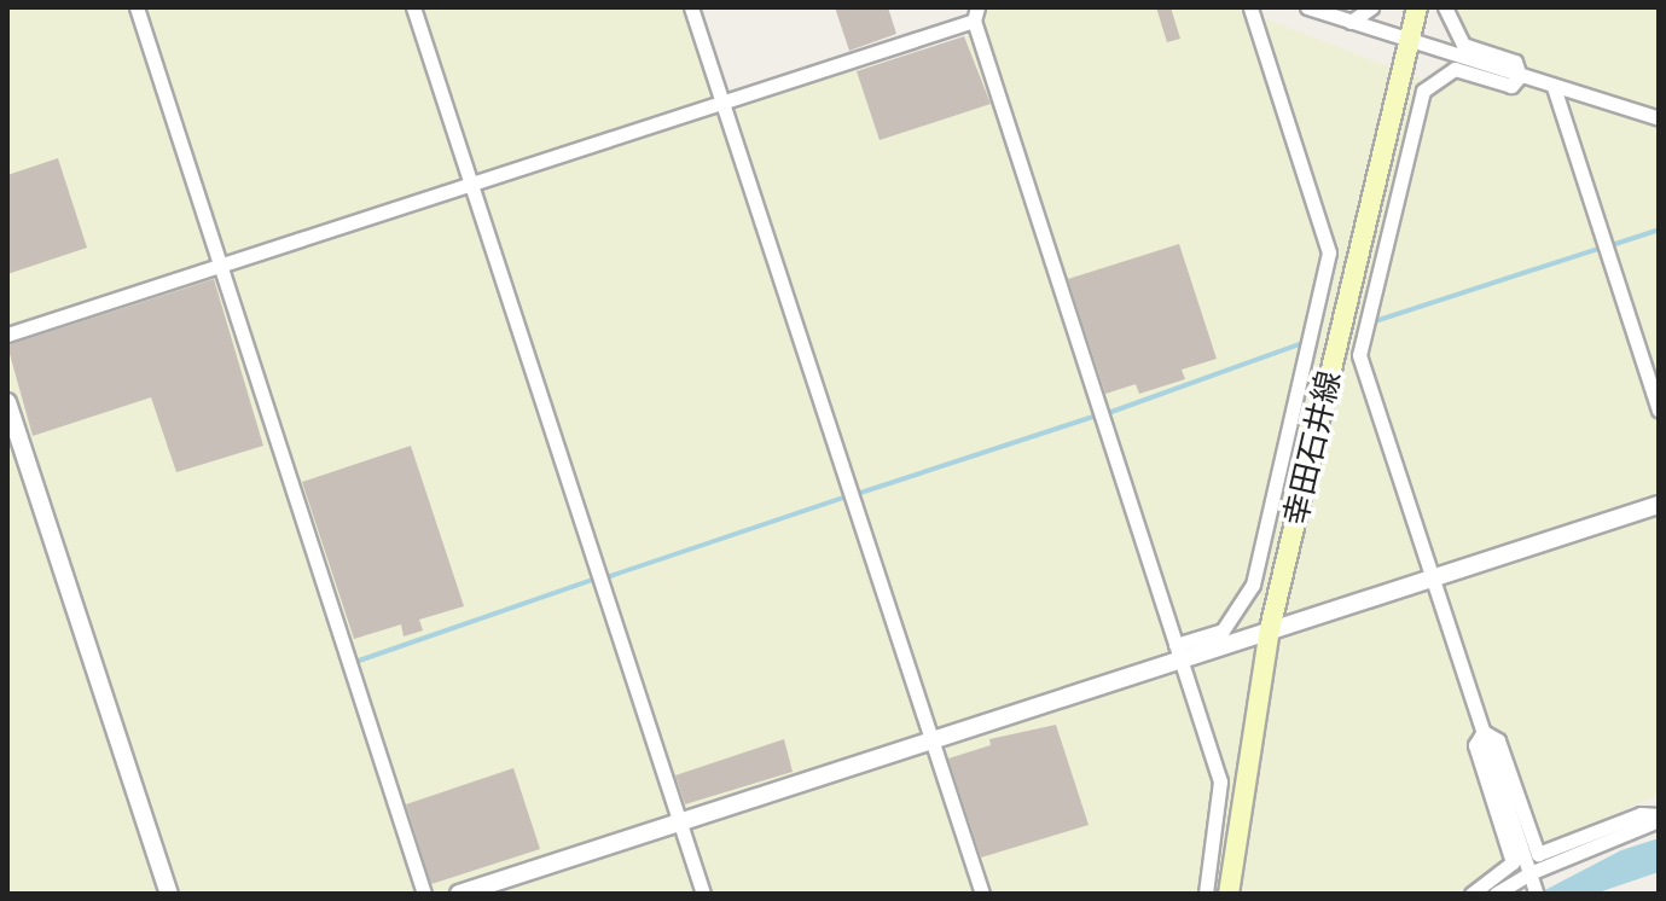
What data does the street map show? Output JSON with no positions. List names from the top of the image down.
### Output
{
  "streets": {
    "main road": ["幸田石井線"]
  }
}
